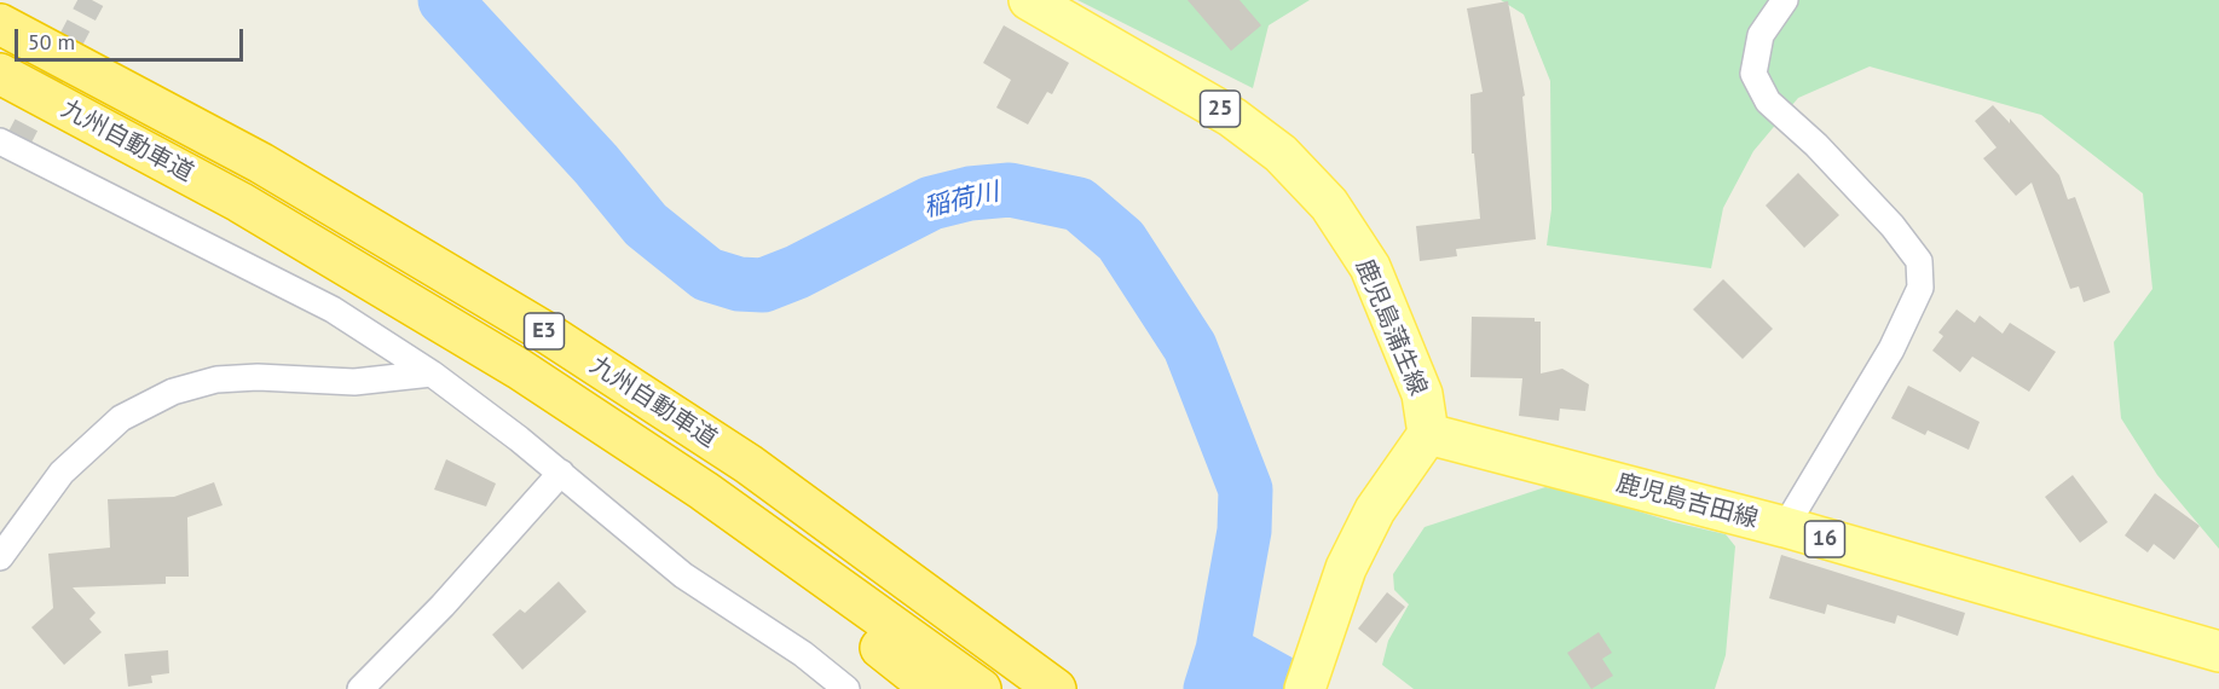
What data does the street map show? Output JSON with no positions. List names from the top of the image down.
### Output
{
  "streets": {
    "highway": ["九州自動車道", "E3"],
    "main road": [
      "25",
      "鹿児島蒲生線",
      "鹿児島吉田線",
      "16"
    ]
  },
  "crossings": [
    ["鹿児島蒲生線", "鹿児島吉田線"]
  ],
  "water": ["稲荷川"],
  "scale_bar": "50 m"
}
